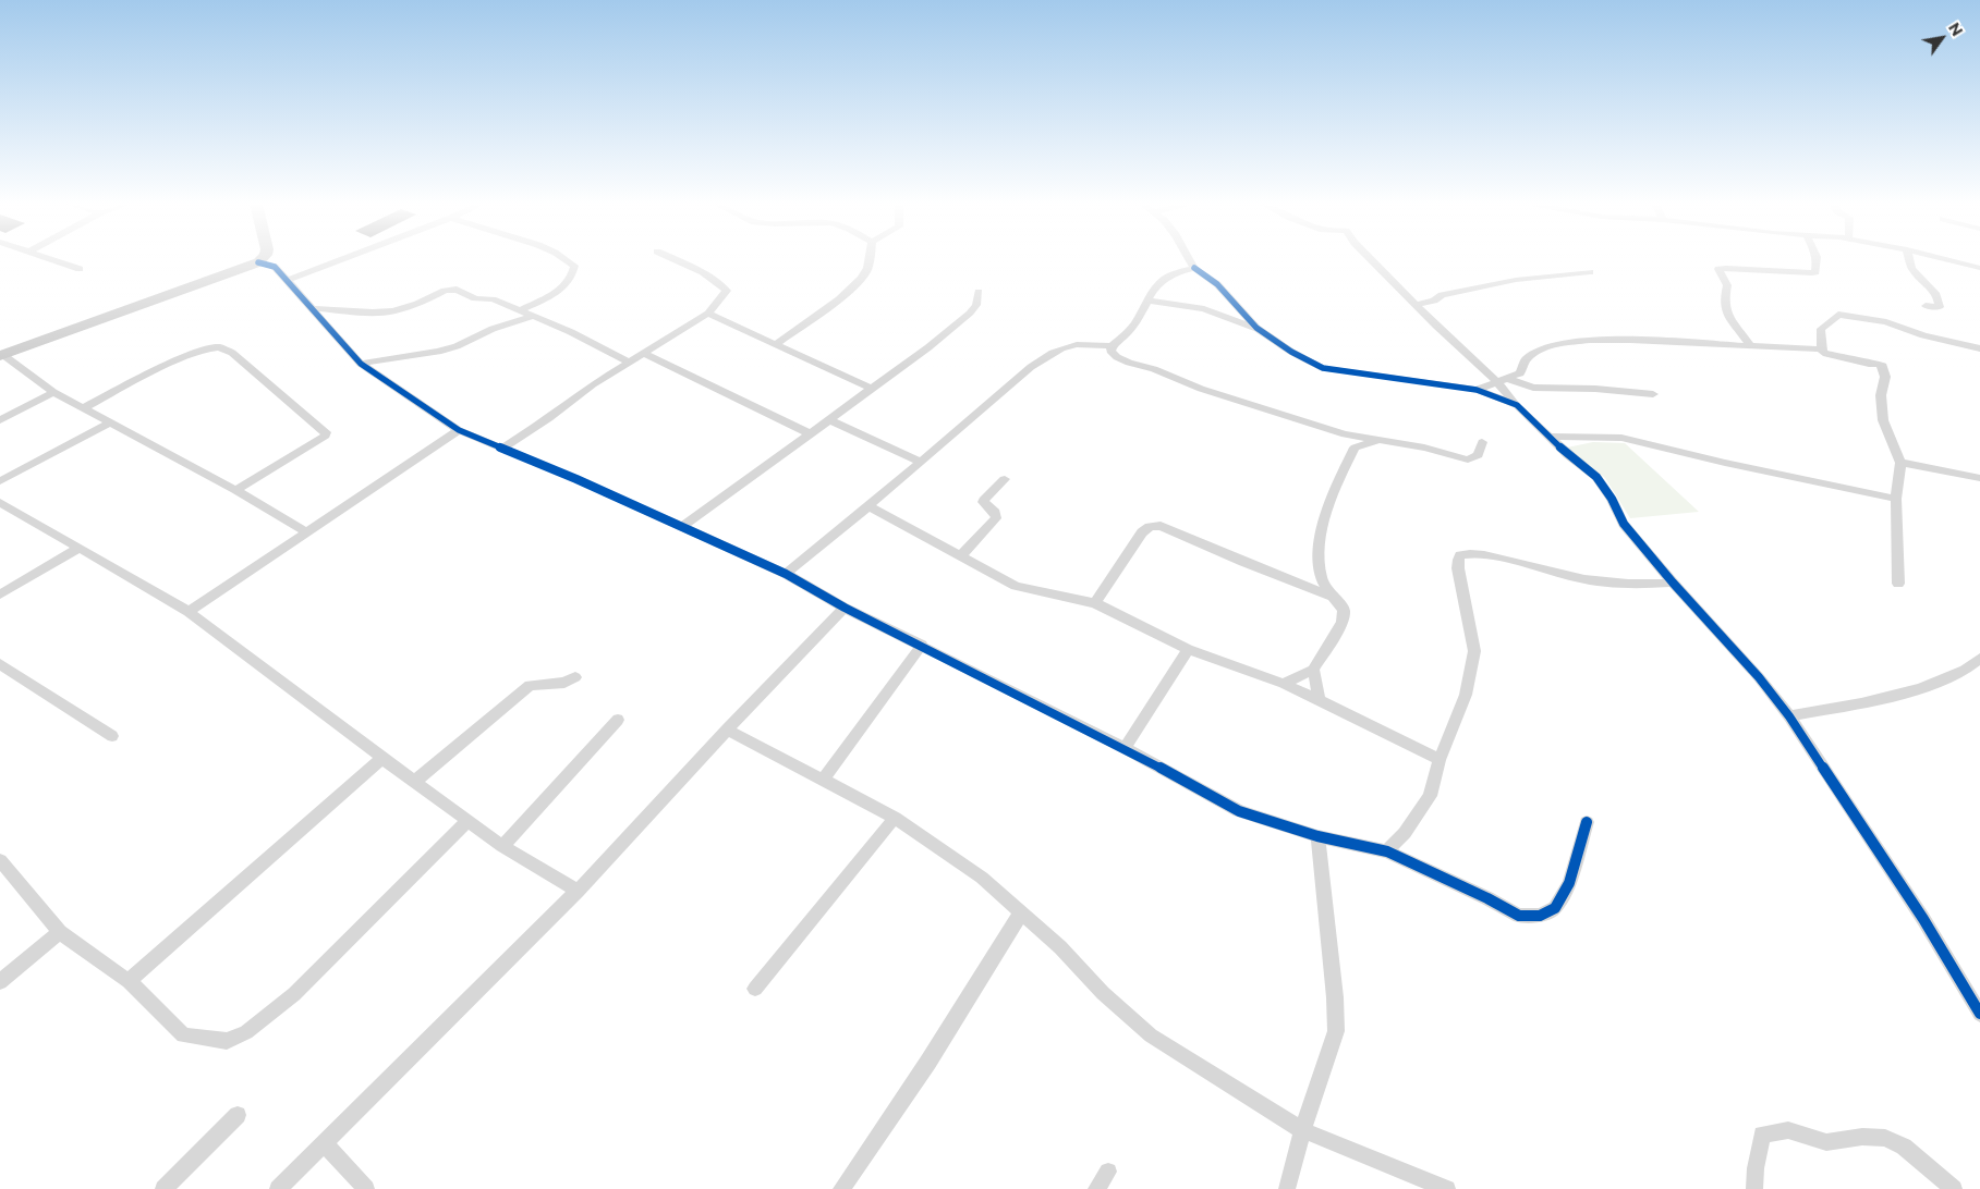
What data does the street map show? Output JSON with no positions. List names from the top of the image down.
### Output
{
  "north": "top right"
}
